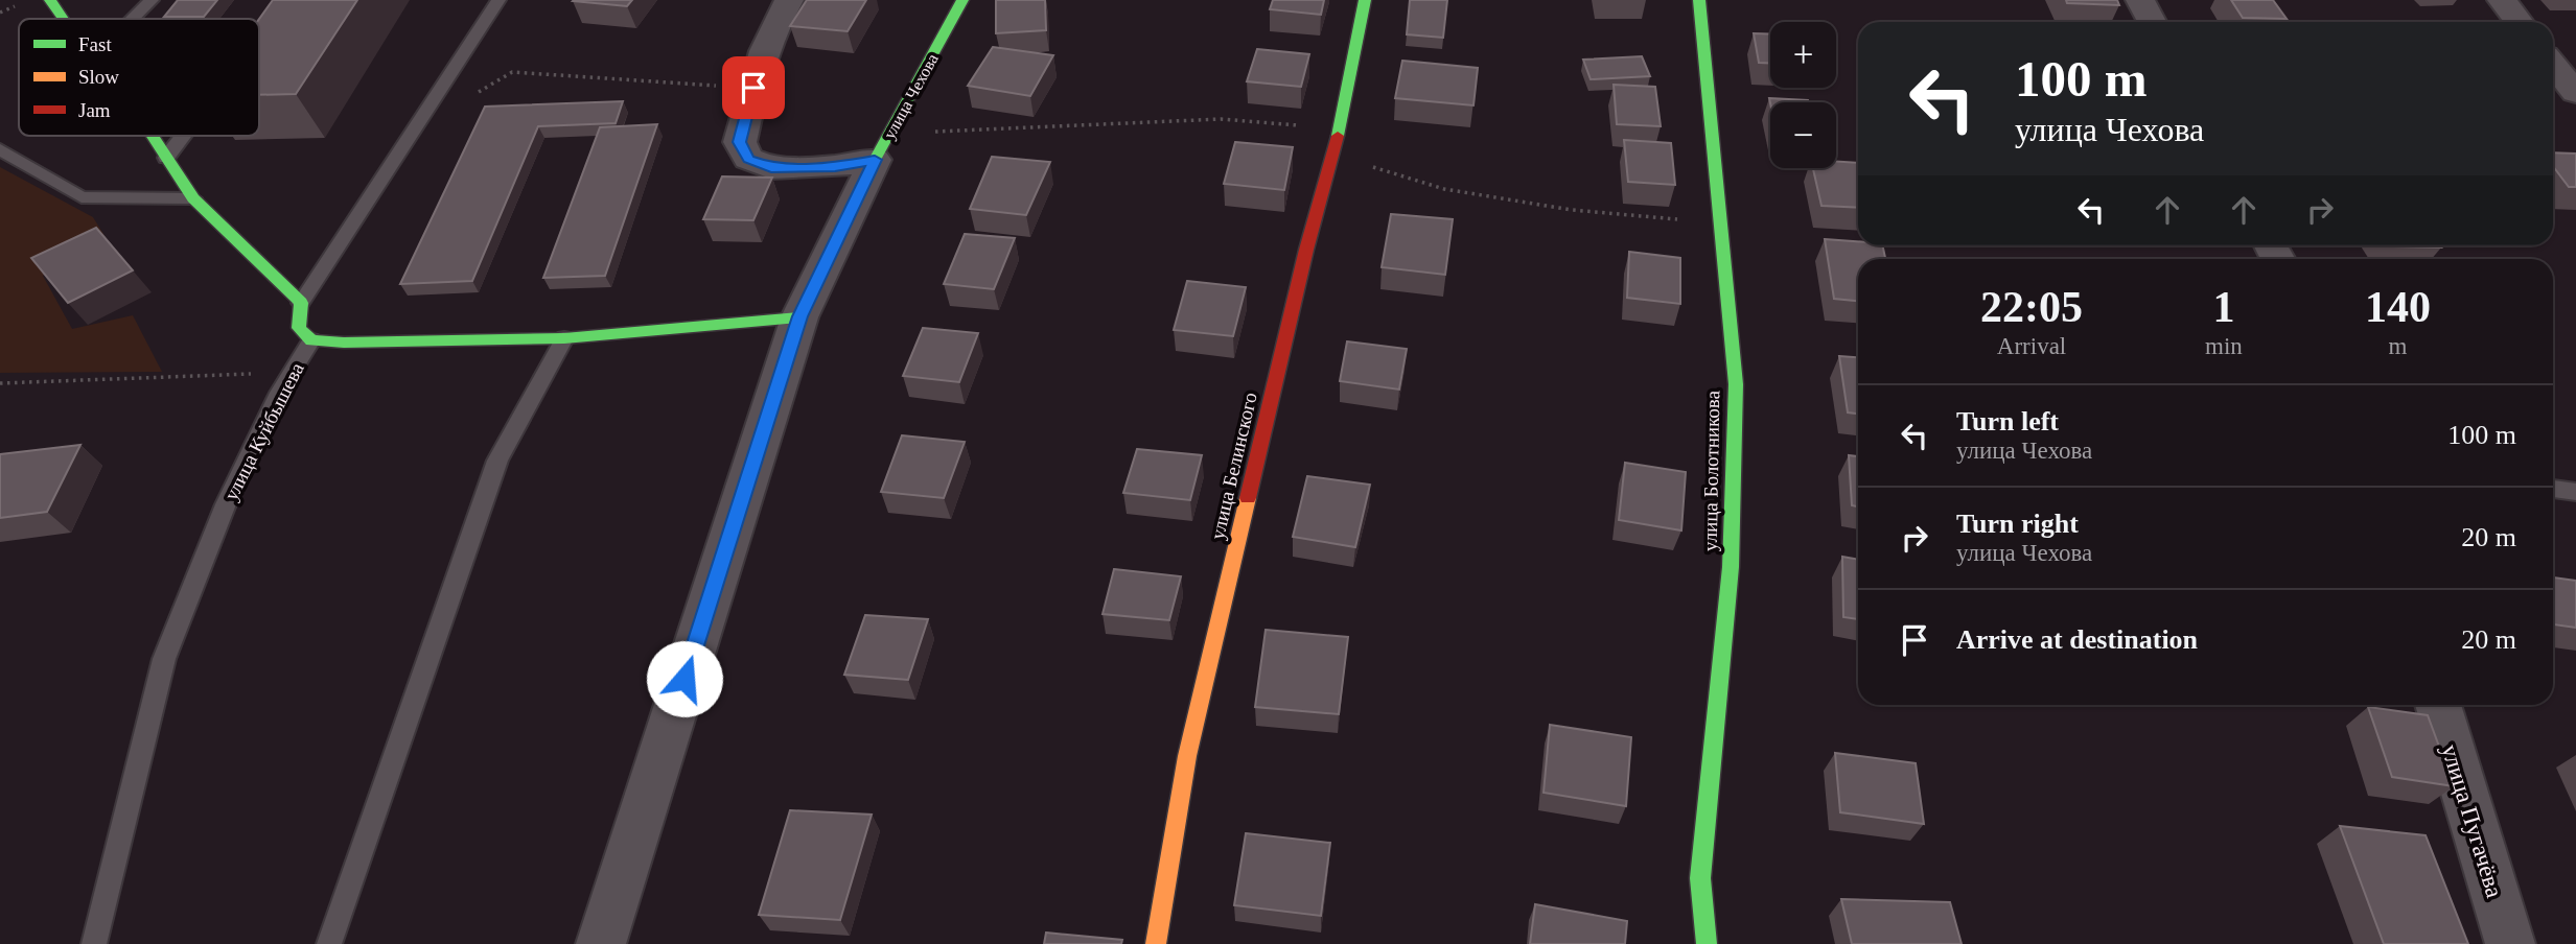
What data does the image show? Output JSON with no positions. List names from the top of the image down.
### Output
{
  "streets": {
    "street": [
      "улица Чехова",
      "улица Куйбышева",
      "улица Белинского",
      "улица Болотникова",
      "улица Пугачёва"
    ]
  },
  "legend": ["Fast", "Slow", "Jam"],
  "page": {
    "map_buttons": ["+", "−"],
    "turn": ["100 m", "улица Чехова"],
    "eta": [
      "22:05",
      "Arrival",
      "1",
      "min",
      "140",
      "m"
    ],
    "list": [
      {
        "name": "Turn left",
        "note": "улица Чехова",
        "value": "100 m"
      },
      {
        "name": "Turn right",
        "note": "улица Чехова",
        "value": "20 m"
      },
      {
        "name": "Arrive at destination",
        "value": "20 m"
      }
    ]
  }
}
